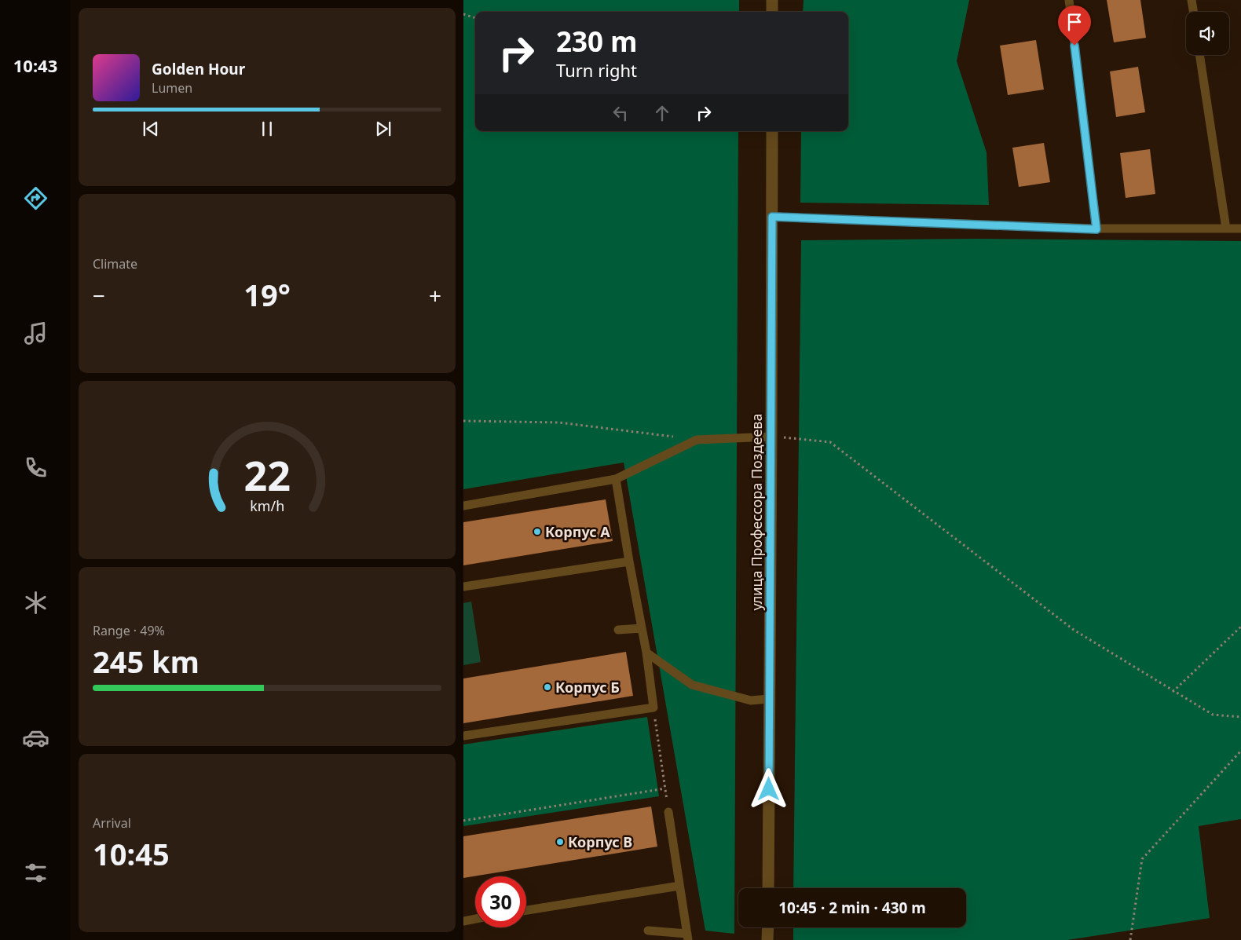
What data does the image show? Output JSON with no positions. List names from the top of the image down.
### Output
{
  "streets": {
    "street": ["улица Профессора Поздеева"]
  },
  "places": ["Корпус А", "Корпус Б", "Корпус В"],
  "page": {
    "tabs": "10:43",
    "turn": ["230 m", "Turn right"],
    "song": ["Golden Hour", "Lumen"],
    "tile": [
      "Climate",
      ["Range · 49%", "245 km"],
      ["Arrival", "10:45"]
    ],
    "heat": ["−", "19°", "+"],
    "limit": "30",
    "trip": "10:45 · 2 min · 430 m",
    "gauge": ["22", "km/h"]
  }
}
